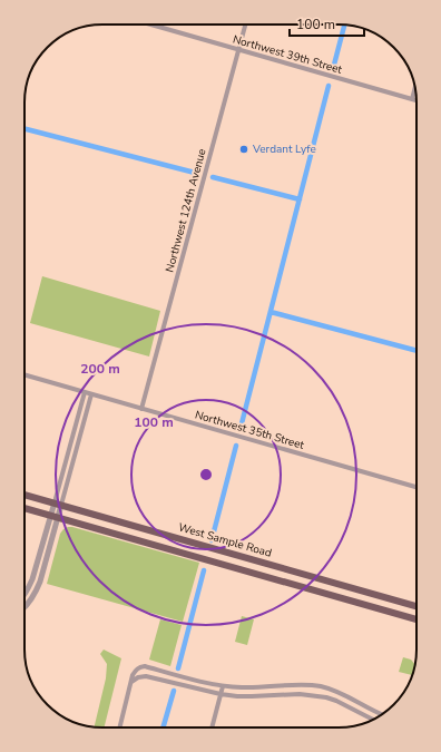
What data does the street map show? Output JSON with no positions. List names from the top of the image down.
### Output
{
  "streets": {
    "main road": ["West Sample Road"],
    "street": ["Northwest 39th Street", "Northwest 124th Avenue", "Northwest 35th Street"]
  },
  "crossings": [
    ["Northwest 39th Street", "Northwest 124th Avenue"],
    ["Northwest 124th Avenue", "Northwest 35th Street"]
  ],
  "places": ["Verdant Lyfe"],
  "scale_bar": "100 m",
  "rings": ["200 m", "100 m"]
}
